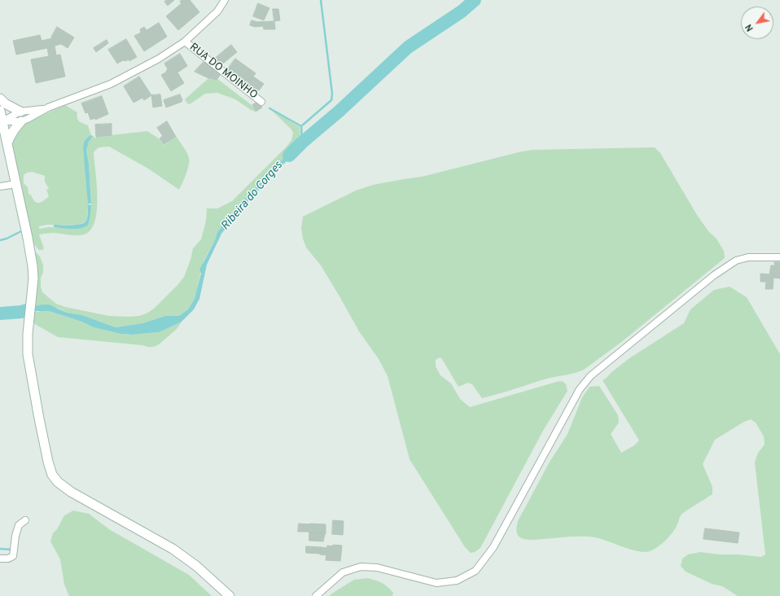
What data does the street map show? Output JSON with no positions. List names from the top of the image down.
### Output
{
  "streets": {
    "street": ["RUA DO MOINHO"]
  },
  "water": ["Ribeira do Corges"],
  "north": "bottom left"
}
